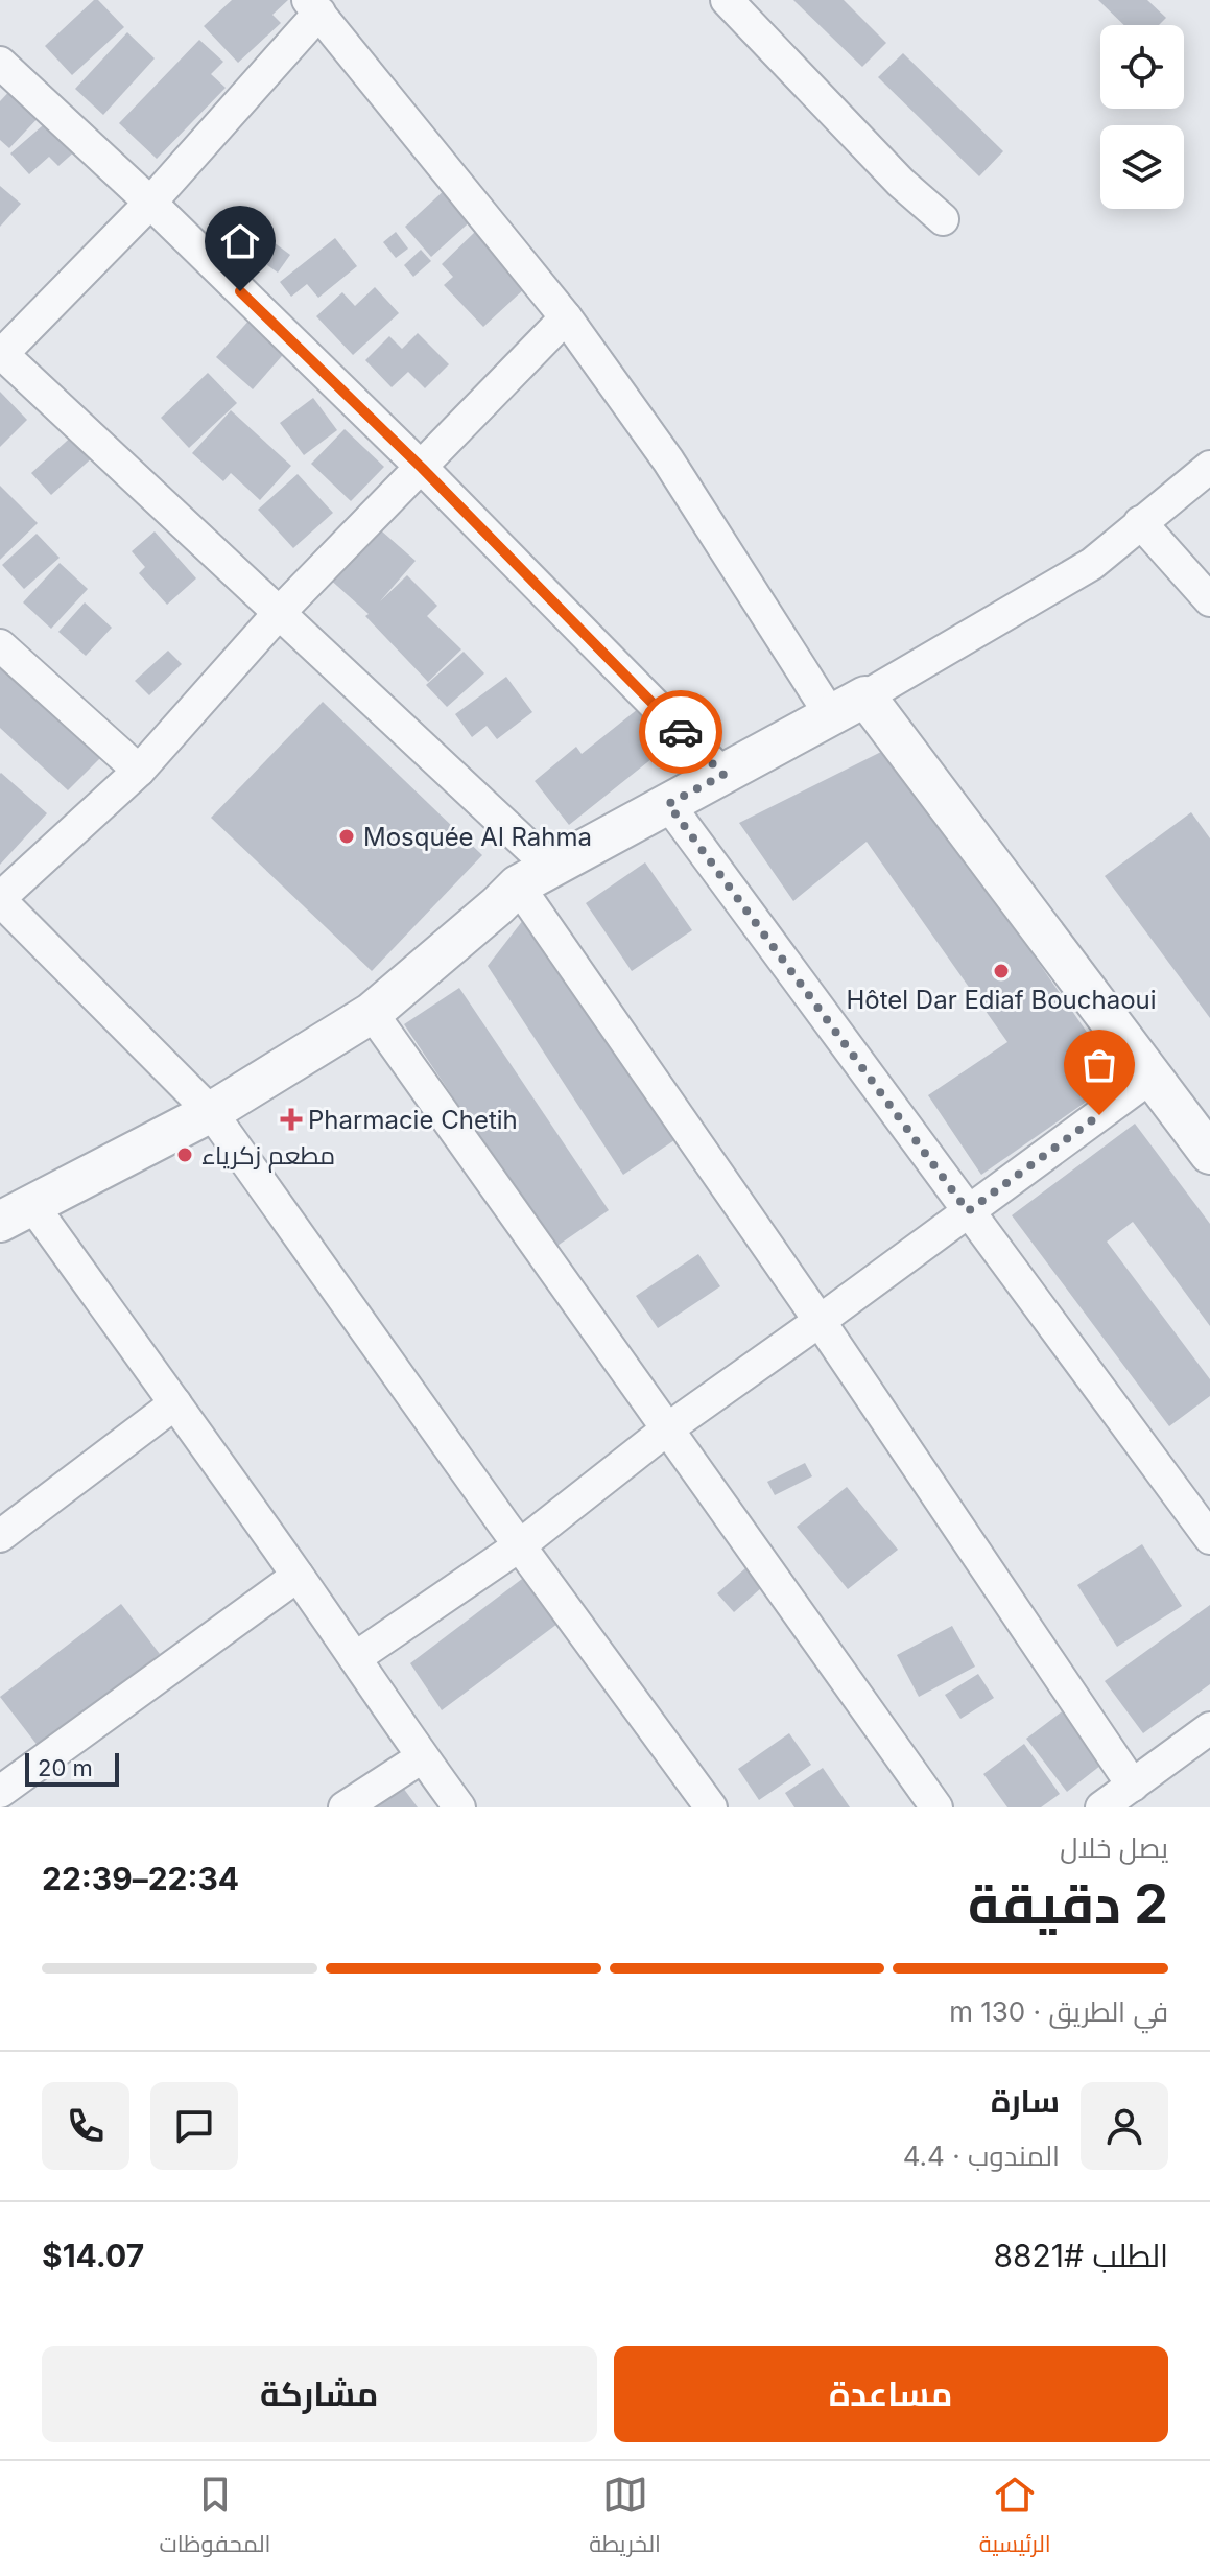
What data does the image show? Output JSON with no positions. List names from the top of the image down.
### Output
{
  "places": {
    "other": ["Mosquée Al Rahma", "Hôtel Dar Ediaf Bouchaoui", "مطعم زكرياء"],
    "health": ["Pharmacie Chetih"]
  },
  "scale_bar": "20 m",
  "page": {
    "scale": "20 m",
    "heading": ["2 دقيقة", "يصل خلال", "22:34–22:39"],
    "panel": [
      "سارة",
      "المندوب · 4.4",
      "الطلب #8821",
      "$14.07"
    ],
    "bar": "في الطريق · 130 m",
    "buttons": ["مساعدة", "مشاركة"],
    "tabs": ["الرئيسية", "الخريطة", "المحفوظات"]
  }
}
